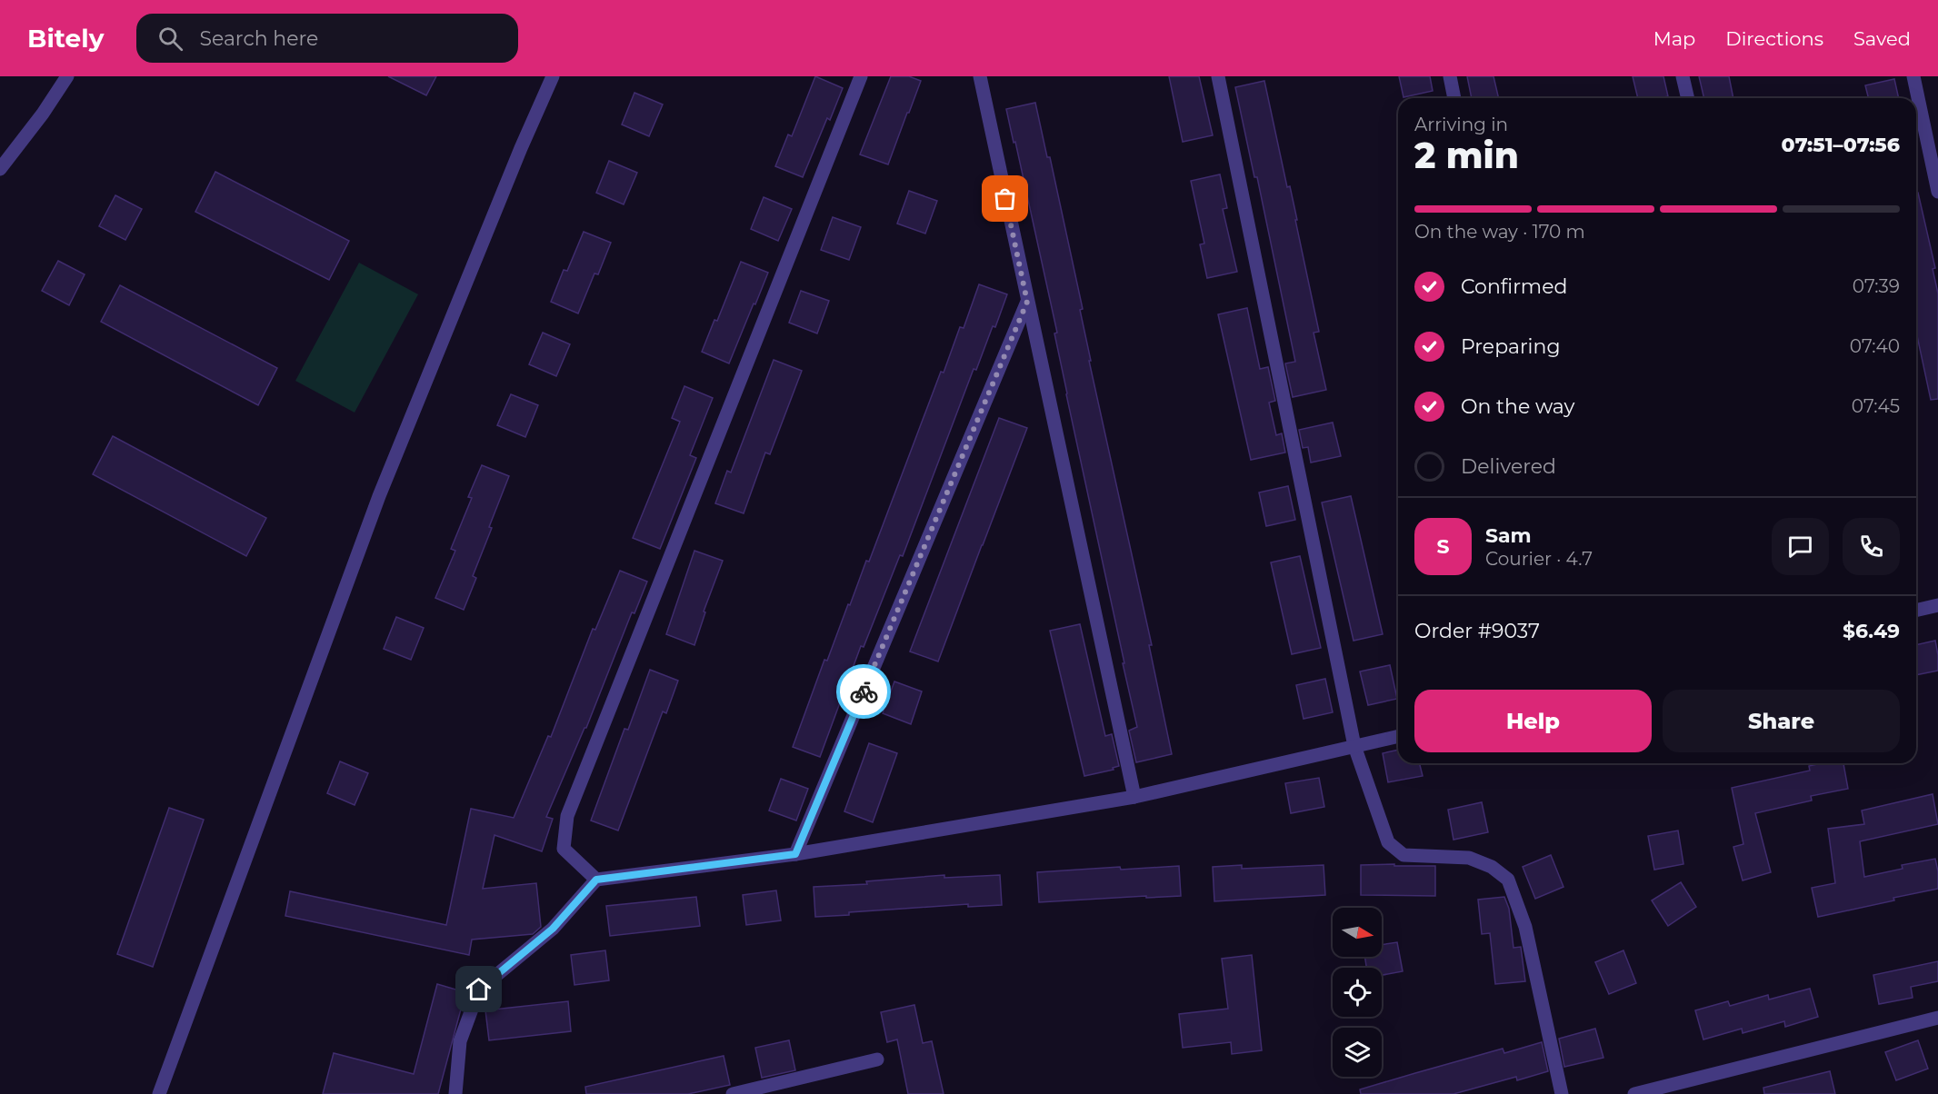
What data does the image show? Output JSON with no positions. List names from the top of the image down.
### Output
{
  "north": "right",
  "page": {
    "header": "Bitely",
    "search": "Search here",
    "nav": ["Map", "Directions", "Saved"],
    "heading": ["2 min", "Arriving in", "07:51–07:56"],
    "panel": [
      "Sam",
      "Courier · 4.7",
      "Order #9037",
      "$6.49"
    ],
    "bar": "On the way · 170 m",
    "list": [
      ["Confirmed", "07:39"],
      ["Preparing", "07:40"],
      ["On the way", "07:45"],
      "Delivered"
    ],
    "round": "S",
    "buttons": ["Help", "Share"]
  }
}
